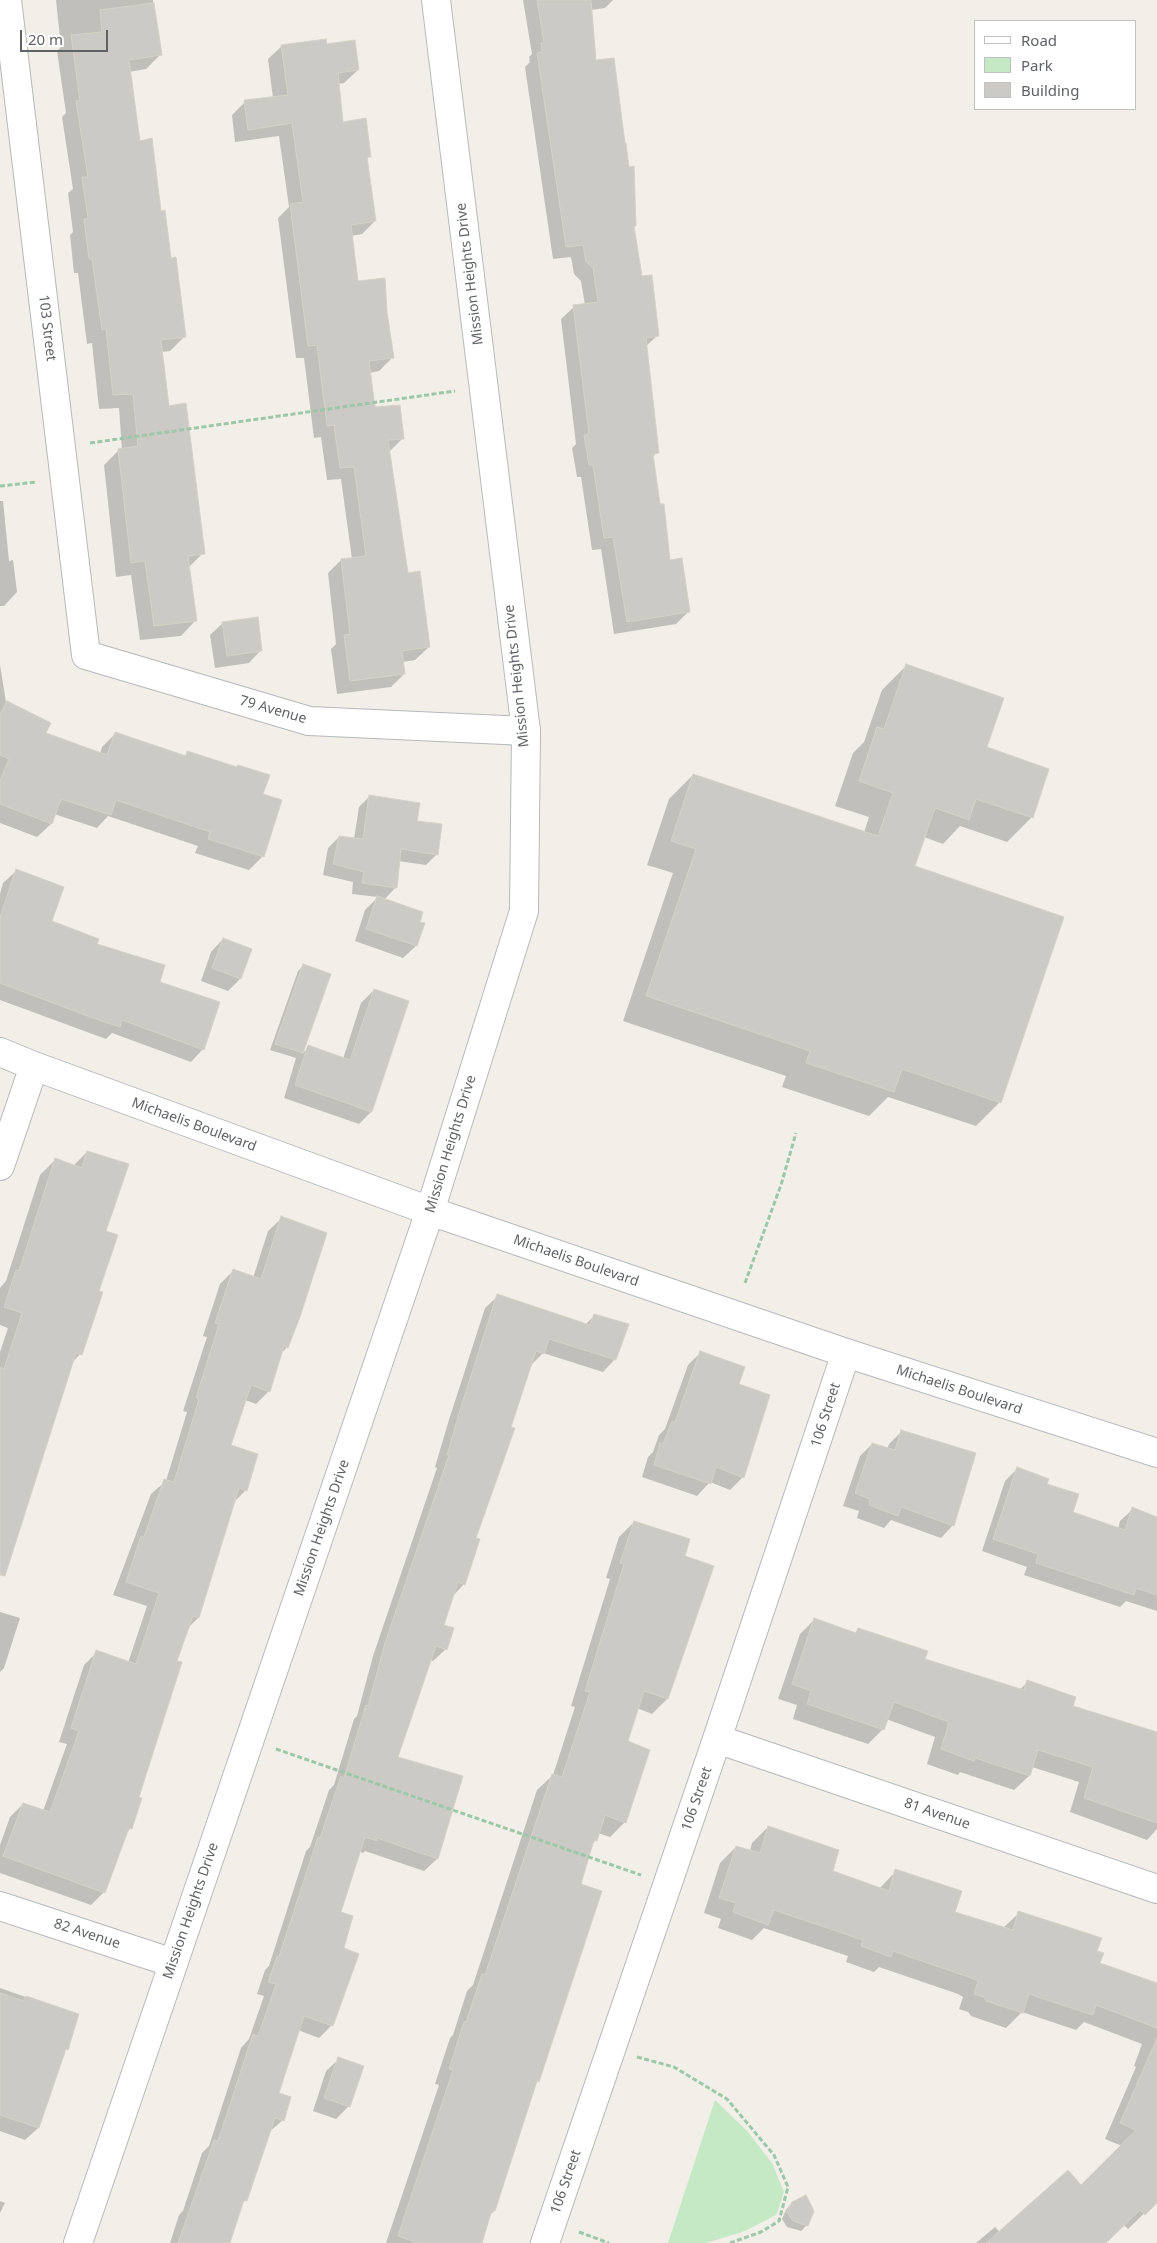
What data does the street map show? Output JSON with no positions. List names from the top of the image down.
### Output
{
  "streets": {
    "street": [
      "Mission Heights Drive",
      "103 Street",
      "79 Avenue",
      "Michaelis Boulevard",
      "106 Street",
      "81 Avenue",
      "82 Avenue"
    ]
  },
  "crossings": [
    ["Mission Heights Drive", "79 Avenue"],
    ["Mission Heights Drive", "Michaelis Boulevard"],
    ["Mission Heights Drive", "82 Avenue"],
    ["103 Street", "79 Avenue"],
    ["Michaelis Boulevard", "106 Street"],
    ["106 Street", "81 Avenue"]
  ],
  "legend": ["Road", "Park", "Building"],
  "scale_bar": "20 m"
}
